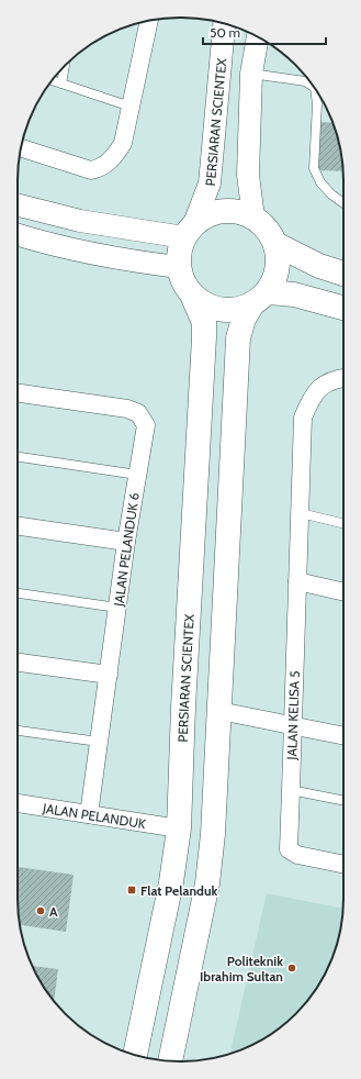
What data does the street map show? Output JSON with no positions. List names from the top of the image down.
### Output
{
  "streets": {
    "main road": ["PERSIARAN SCIENTEX"],
    "street": ["JALAN PELANDUK 6", "JALAN KELISA 5", "JALAN PELANDUK"]
  },
  "crossings": [
    ["PERSIARAN SCIENTEX", "JALAN PELANDUK"],
    ["JALAN PELANDUK 6", "JALAN PELANDUK"]
  ],
  "places": {
    "transit": ["Flat Pelanduk"],
    "other": ["A", "Politeknik Ibrahim Sultan"]
  },
  "scale_bar": "50 m"
}
